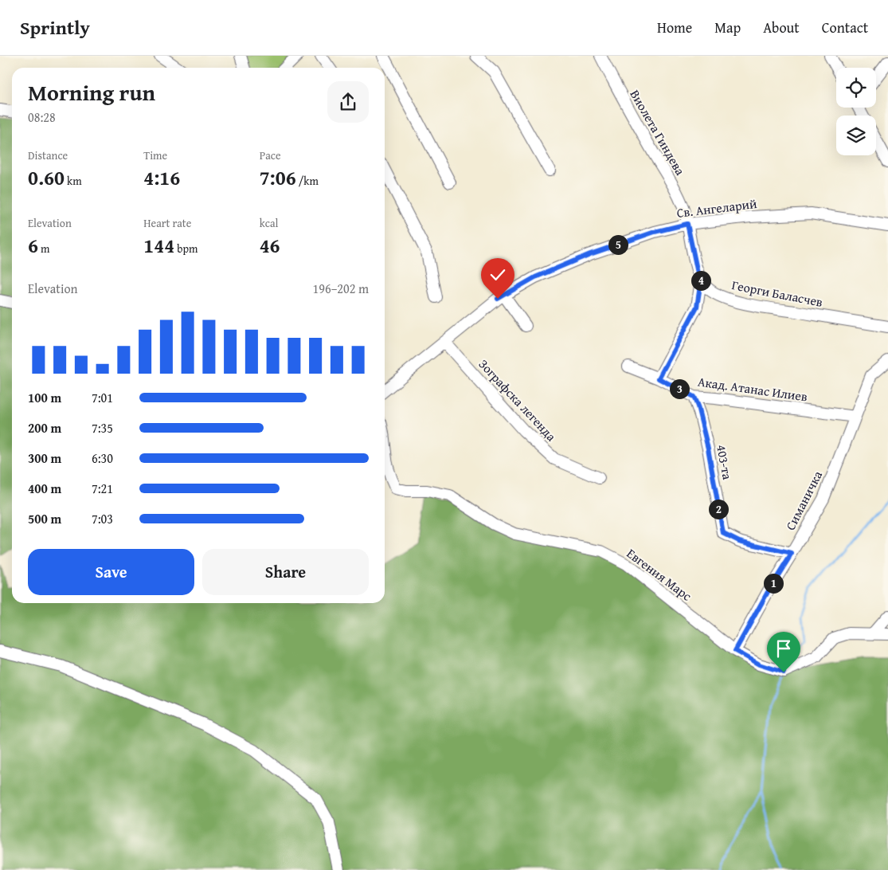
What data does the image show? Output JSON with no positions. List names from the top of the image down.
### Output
{
  "streets": {
    "street": [
      "Виолета Гиндева",
      "Св. Ангеларий",
      "Георги Баласчев",
      "Акад. Атанас Илиев",
      "Зографска легенда",
      "403-та",
      "Симаничка",
      "Евгения Марс"
    ]
  },
  "crossings": [
    ["Виолета Гиндева", "Св. Ангеларий"],
    ["Св. Ангеларий", "Зографска легенда"],
    ["Акад. Атанас Илиев", "403-та"],
    ["Акад. Атанас Илиев", "Симаничка"],
    ["403-та", "Симаничка"],
    ["Симаничка", "Евгения Марс"]
  ],
  "page": {
    "header": "Sprintly",
    "nav": [
      "Home",
      "Map",
      "About",
      "Contact"
    ],
    "heading": ["Morning run", "08:28"],
    "stats": [
      ["Distance", "0.60 km"],
      ["Time", "4:16"],
      ["Pace", "7:06 /km"],
      ["Elevation", "6 m"],
      ["Heart rate", "144 bpm"],
      ["kcal", "46"]
    ],
    "pins": [
      "5",
      "4",
      "3",
      "2",
      "1"
    ],
    "chart": ["Elevation", "196–202 m"],
    "list": [
      {
        "name": "100 m",
        "note": "7:01"
      },
      {
        "name": "200 m",
        "note": "7:35"
      },
      {
        "name": "300 m",
        "note": "6:30"
      },
      {
        "name": "400 m",
        "note": "7:21"
      },
      {
        "name": "500 m",
        "note": "7:03"
      }
    ],
    "buttons": ["Save", "Share"]
  }
}
